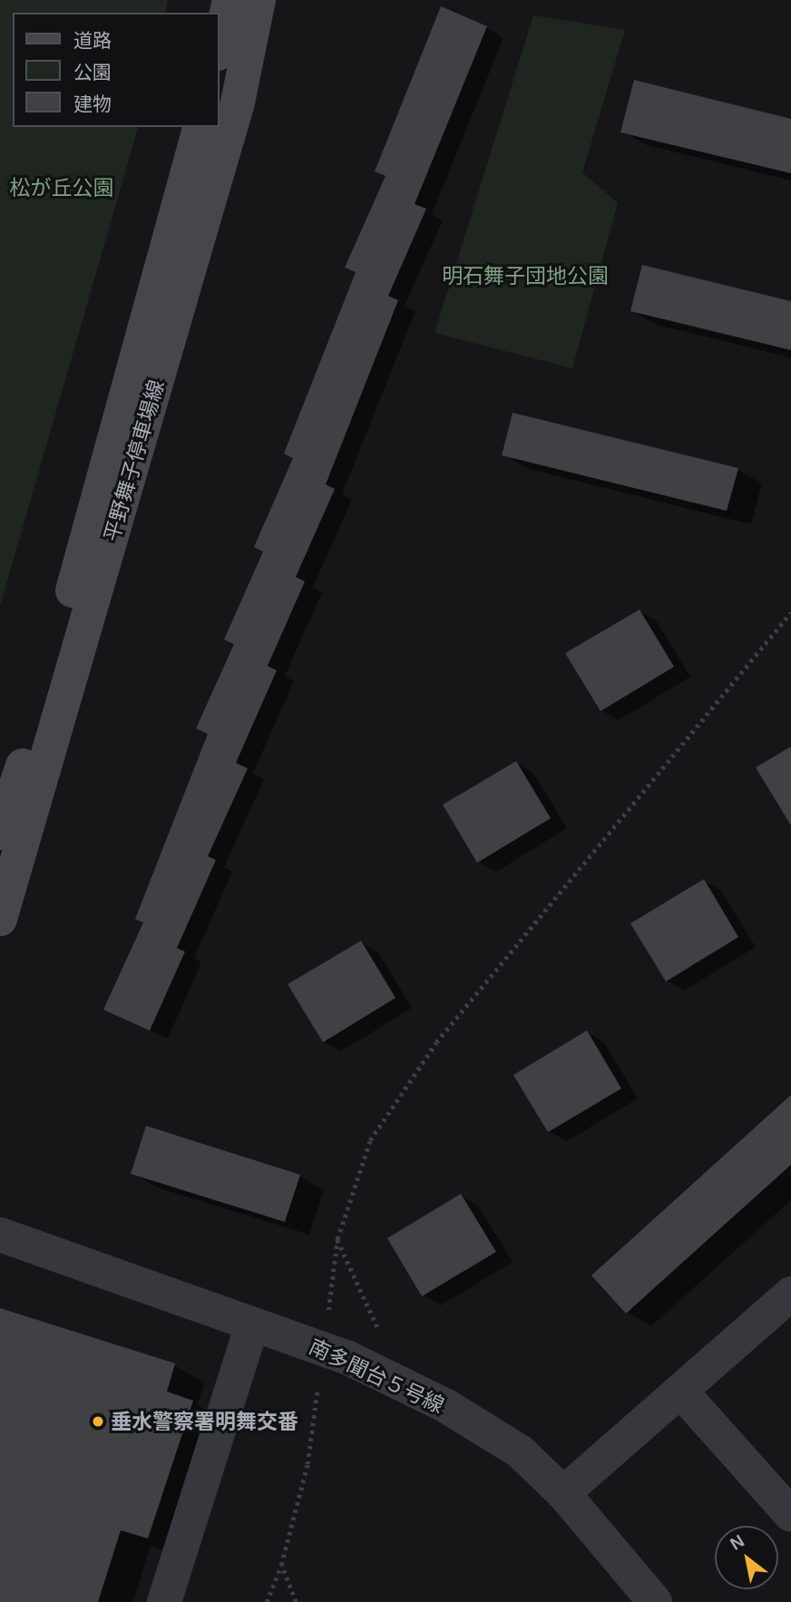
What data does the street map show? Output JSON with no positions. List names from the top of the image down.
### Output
{
  "streets": {
    "main road": ["平野舞子停車場線"],
    "street": ["南多聞台５号線"]
  },
  "parks": ["松が丘公園", "明石舞子団地公園"],
  "places": ["垂水警察署明舞交番"],
  "legend": ["道路", "公園", "建物"],
  "north": "top left"
}
